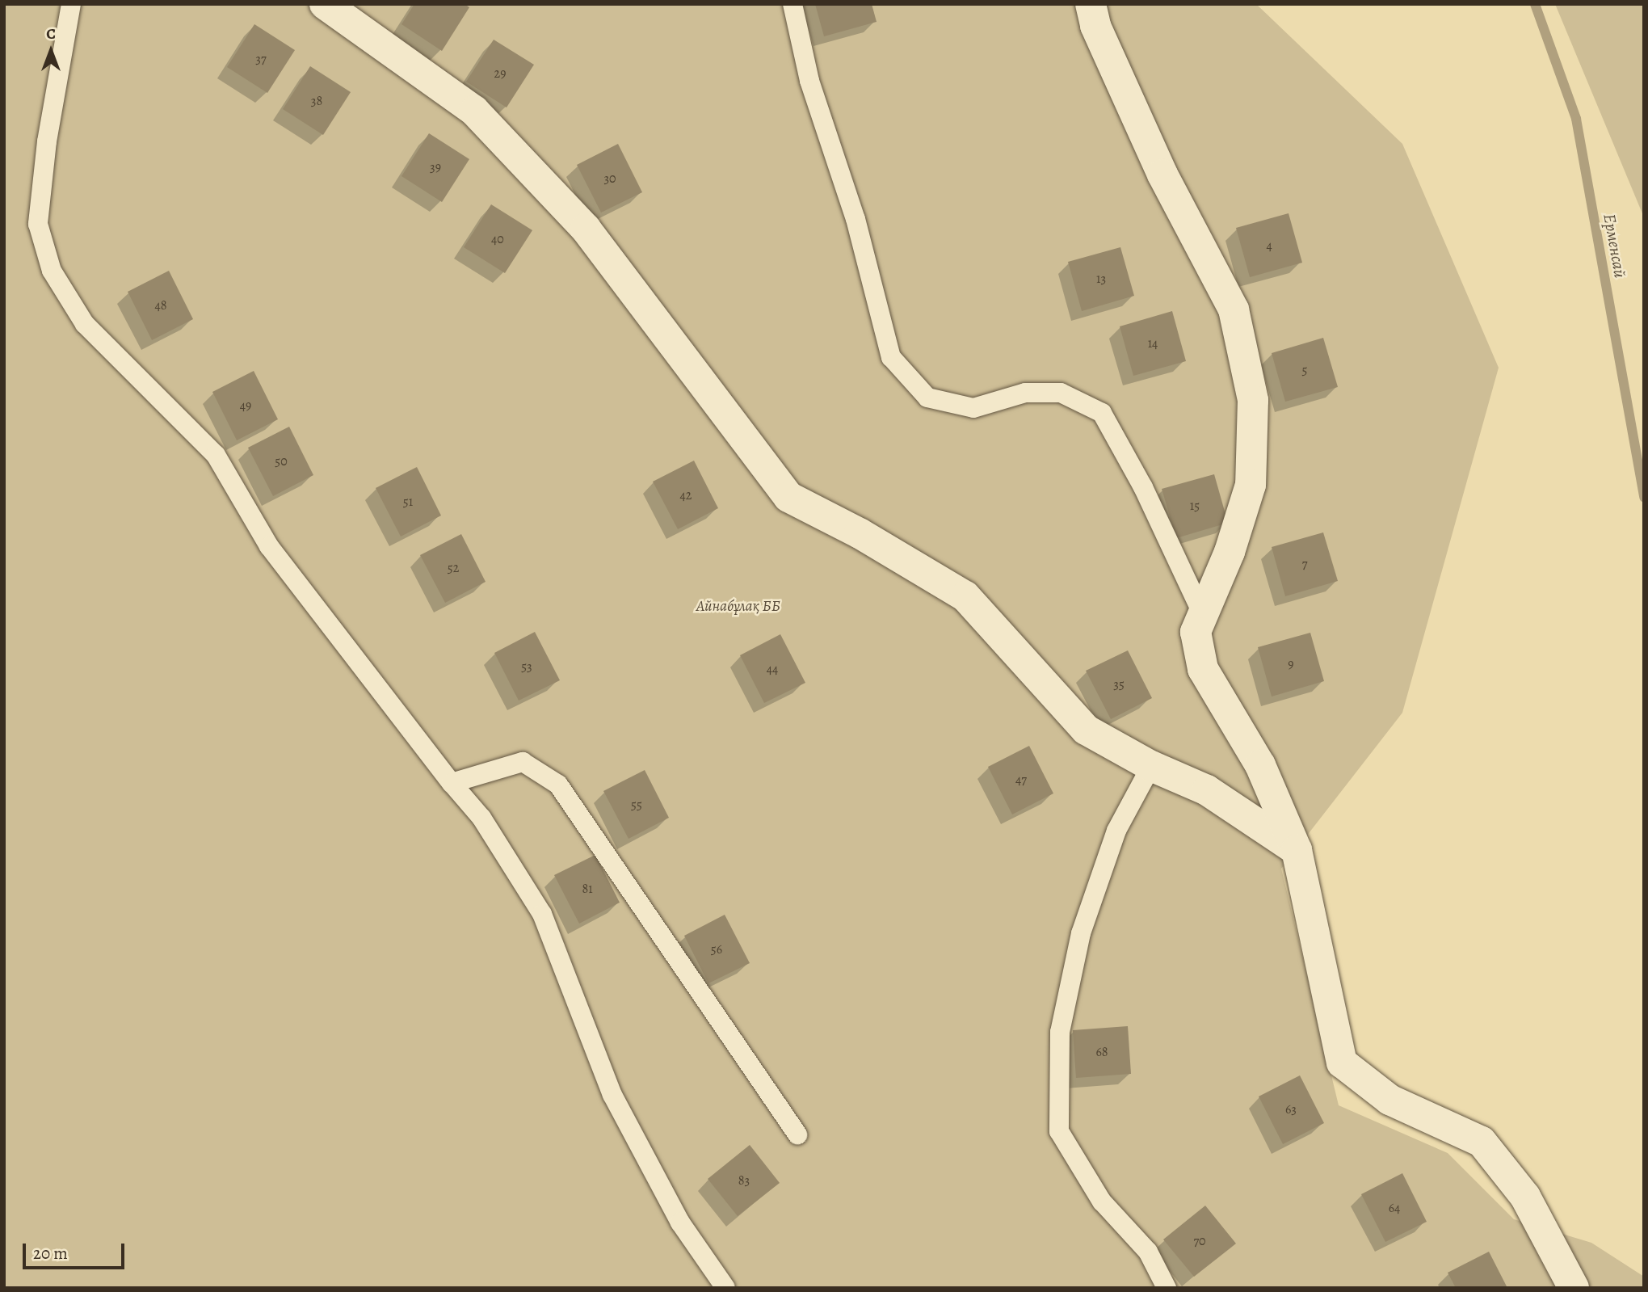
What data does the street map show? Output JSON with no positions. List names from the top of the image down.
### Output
{
  "water": ["Ерменсай"],
  "parks": ["Айнабұлақ ББ"],
  "house_numbers": [
    "37",
    "29",
    "38",
    "39",
    "30",
    "40",
    "4",
    "13",
    "48",
    "14",
    "5",
    "49",
    "50",
    "42",
    "51",
    "15",
    "7",
    "52",
    "9",
    "53",
    "44",
    "35",
    "47",
    "55",
    "81",
    "56",
    "68",
    "63",
    "83",
    "64",
    "70"
  ],
  "scale_bar": "20 m",
  "north": "top"
}
